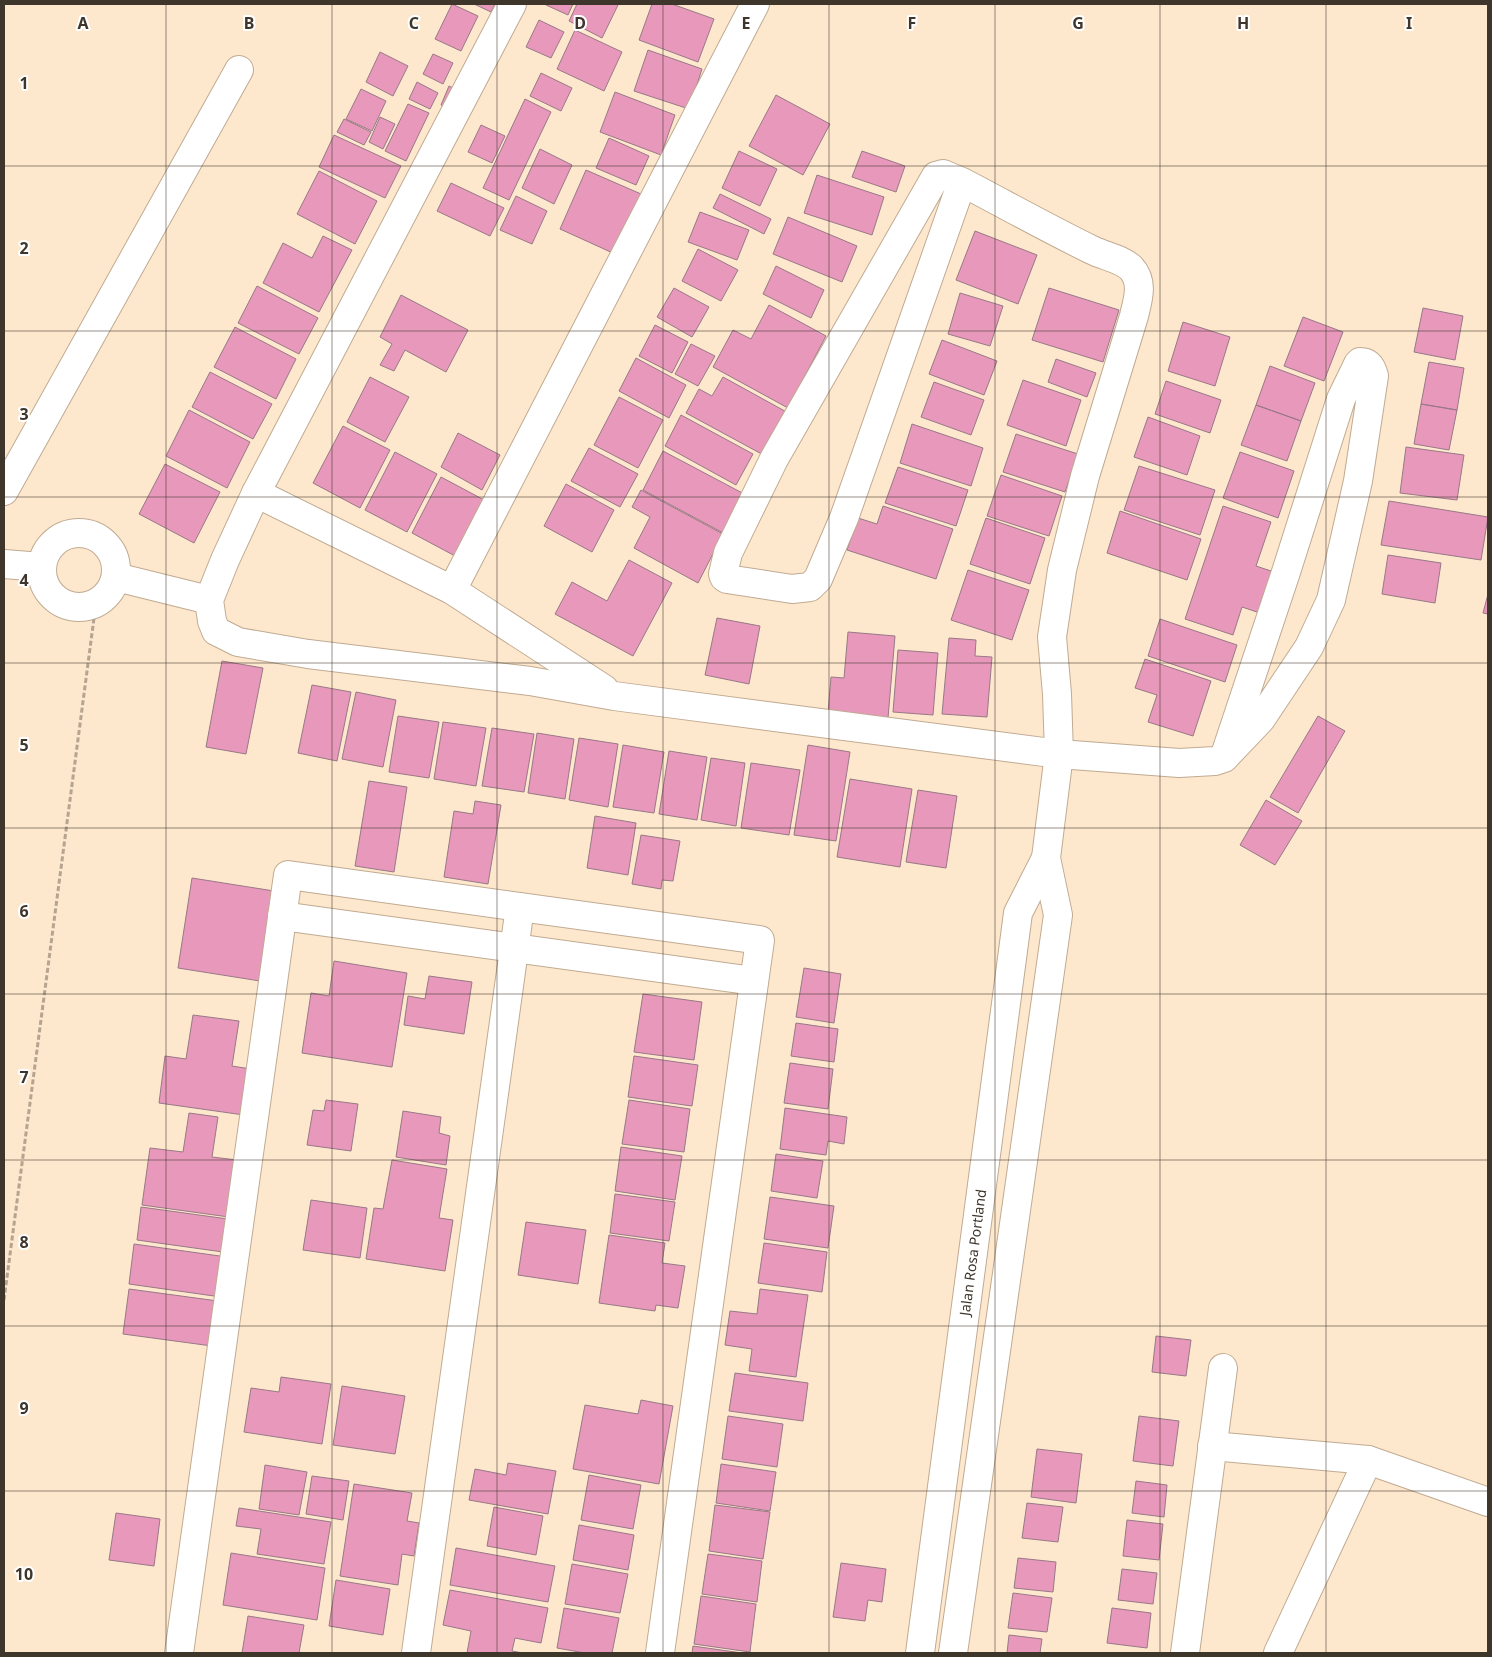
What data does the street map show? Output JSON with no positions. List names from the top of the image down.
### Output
{
  "streets": {
    "street": ["Jalan Rosa Portland"]
  },
  "grid": {
    "columns": [
      "A",
      "B",
      "C",
      "D",
      "E",
      "F",
      "G",
      "H",
      "I"
    ],
    "rows": [
      "1",
      "2",
      "3",
      "4",
      "5",
      "6",
      "7",
      "8",
      "9",
      "10"
    ]
  }
}
